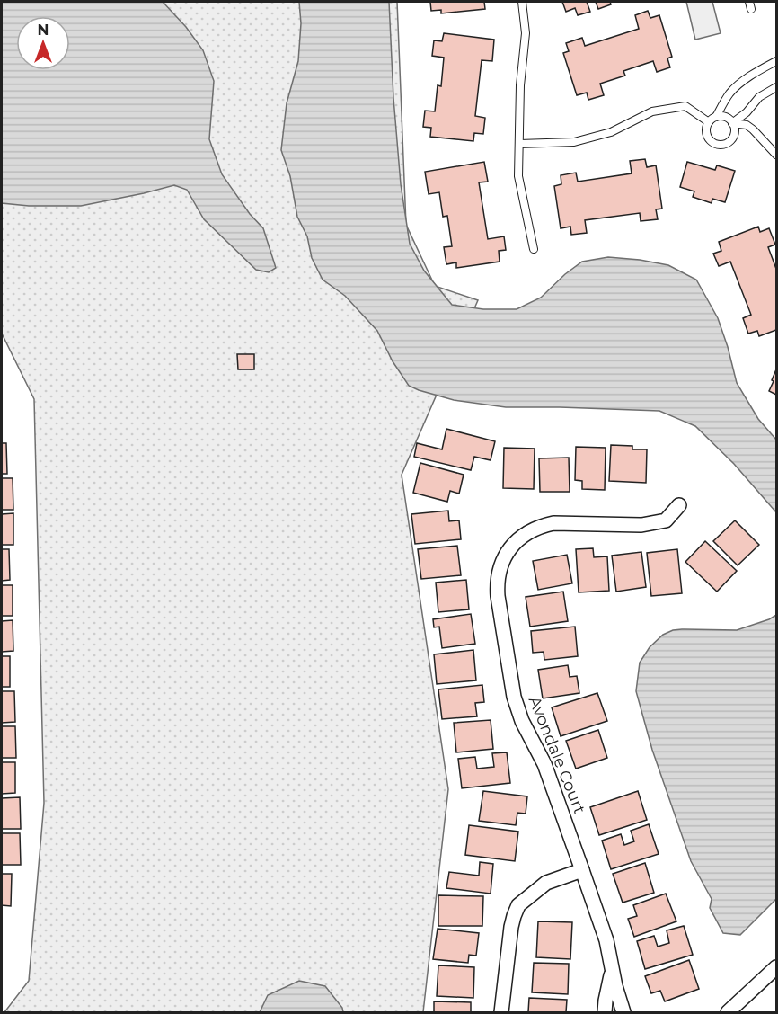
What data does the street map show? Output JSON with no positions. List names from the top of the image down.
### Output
{
  "streets": {
    "street": ["Avondale Court"]
  },
  "north": "top"
}
